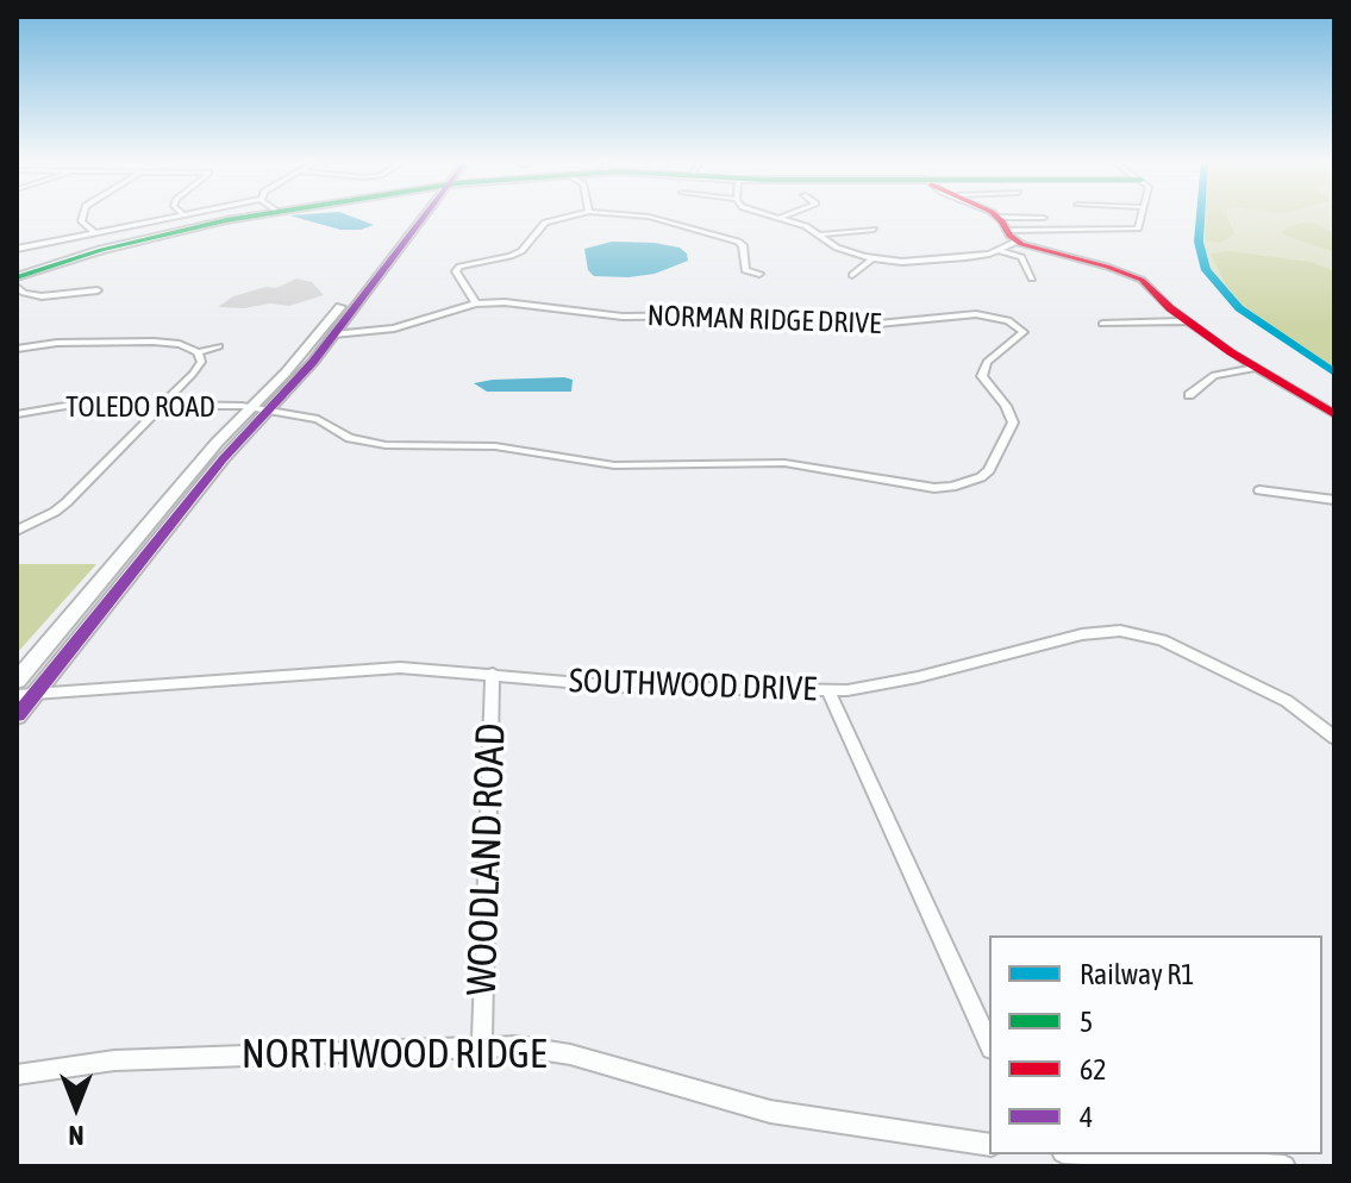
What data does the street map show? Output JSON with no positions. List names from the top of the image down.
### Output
{
  "streets": {
    "street": [
      "NORMAN RIDGE DRIVE",
      "TOLEDO ROAD",
      "SOUTHWOOD DRIVE",
      "WOODLAND ROAD",
      "NORTHWOOD RIDGE"
    ]
  },
  "crossings": [
    ["NORMAN RIDGE DRIVE", "TOLEDO ROAD"],
    ["SOUTHWOOD DRIVE", "WOODLAND ROAD"],
    ["WOODLAND ROAD", "NORTHWOOD RIDGE"]
  ],
  "lines": [
    "rail line R1",
    "transit line 5",
    "transit line 62",
    "transit line 4"
  ],
  "legend": [
    "Railway R1",
    "5",
    "62",
    "4"
  ],
  "north": "bottom"
}
